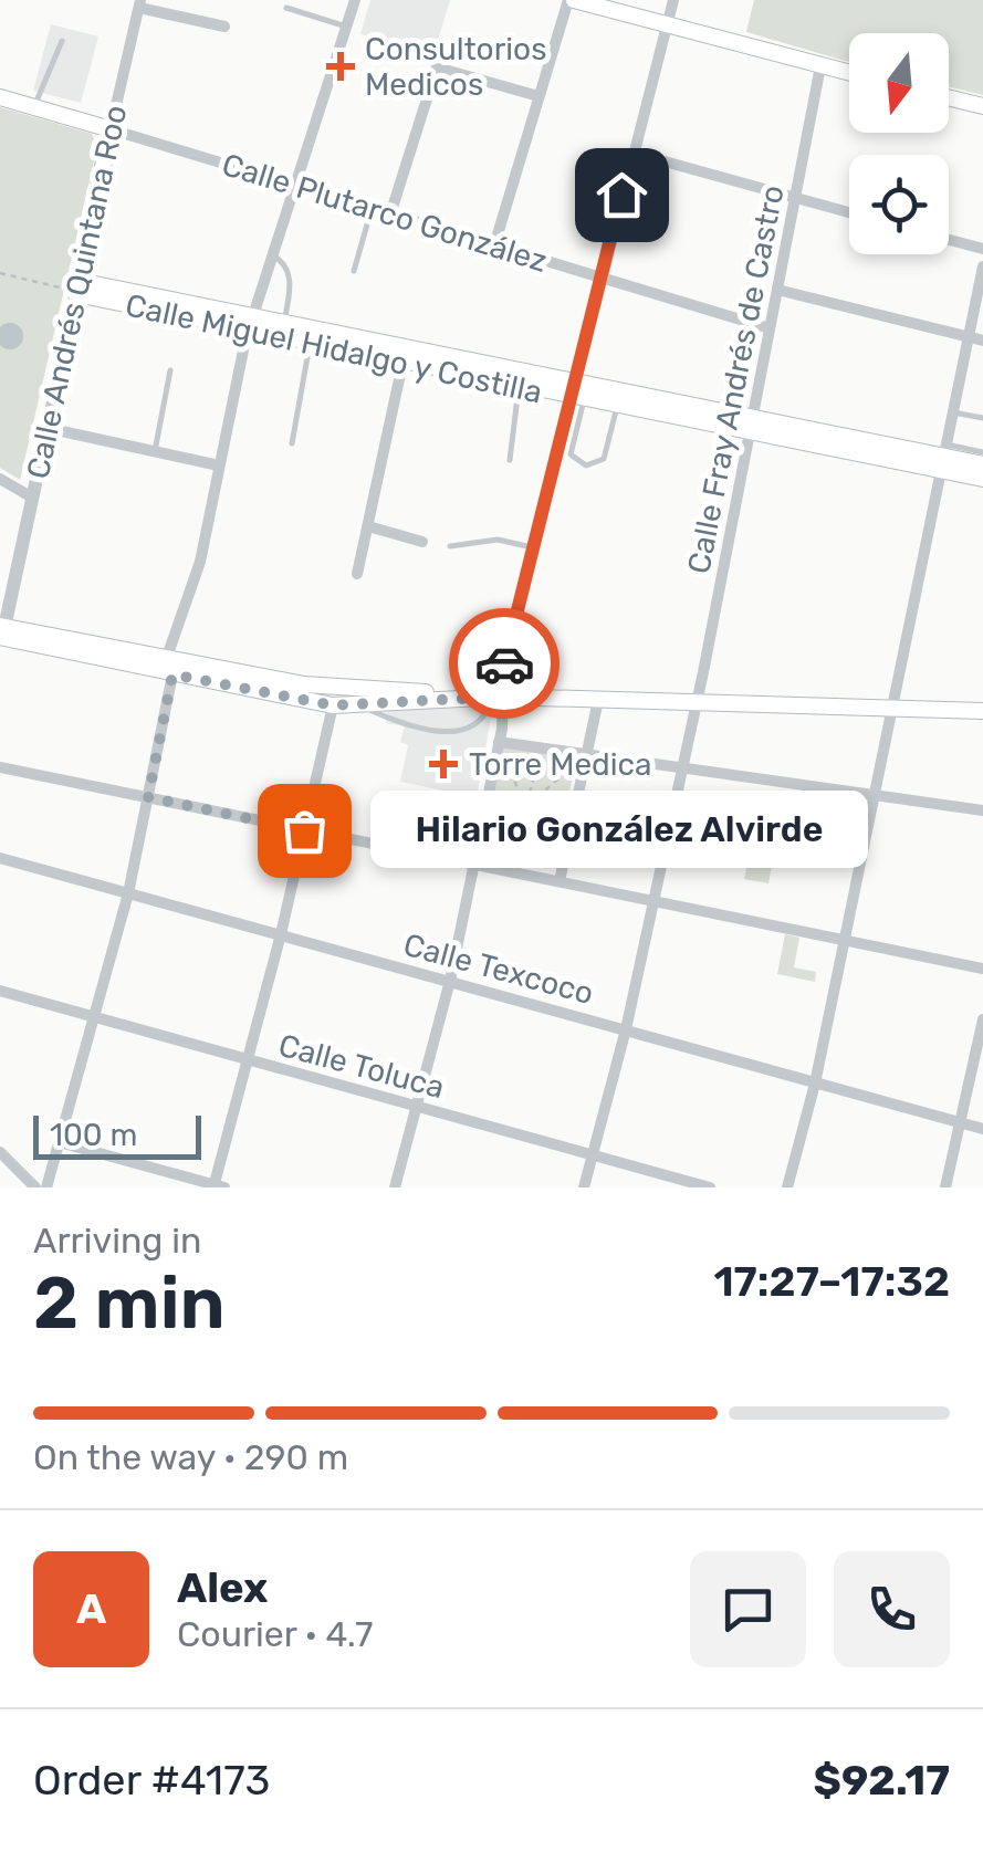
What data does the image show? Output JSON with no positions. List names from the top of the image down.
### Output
{
  "streets": {
    "main road": ["Calle Plutarco González", "Calle Andrés Quintana Roo", "Calle Miguel Hidalgo y Costilla"],
    "street": ["Calle Fray Andrés de Castro", "Calle Texcoco", "Calle Toluca"]
  },
  "crossings": [
    ["Calle Plutarco González", "Calle Andrés Quintana Roo"],
    ["Calle Plutarco González", "Calle Fray Andrés de Castro"],
    ["Calle Andrés Quintana Roo", "Calle Miguel Hidalgo y Costilla"],
    ["Calle Miguel Hidalgo y Costilla", "Calle Fray Andrés de Castro"],
    ["Calle Fray Andrés de Castro", "Calle Texcoco"],
    ["Calle Fray Andrés de Castro", "Calle Toluca"]
  ],
  "places": {
    "health": ["Consultorios Medicos", "Torre Medica"],
    "other": ["Hilario González Alvirde"]
  },
  "scale_bar": "100 m",
  "north": "bottom",
  "page": {
    "bubble": "Hilario González Alvirde",
    "scale": "100 m",
    "heading": ["2 min", "Arriving in", "17:27–17:32"],
    "panel": [
      "Alex",
      "Courier · 4.7",
      "Order #4173",
      "$92.17"
    ],
    "bar": "On the way · 290 m",
    "round": "A"
  }
}
